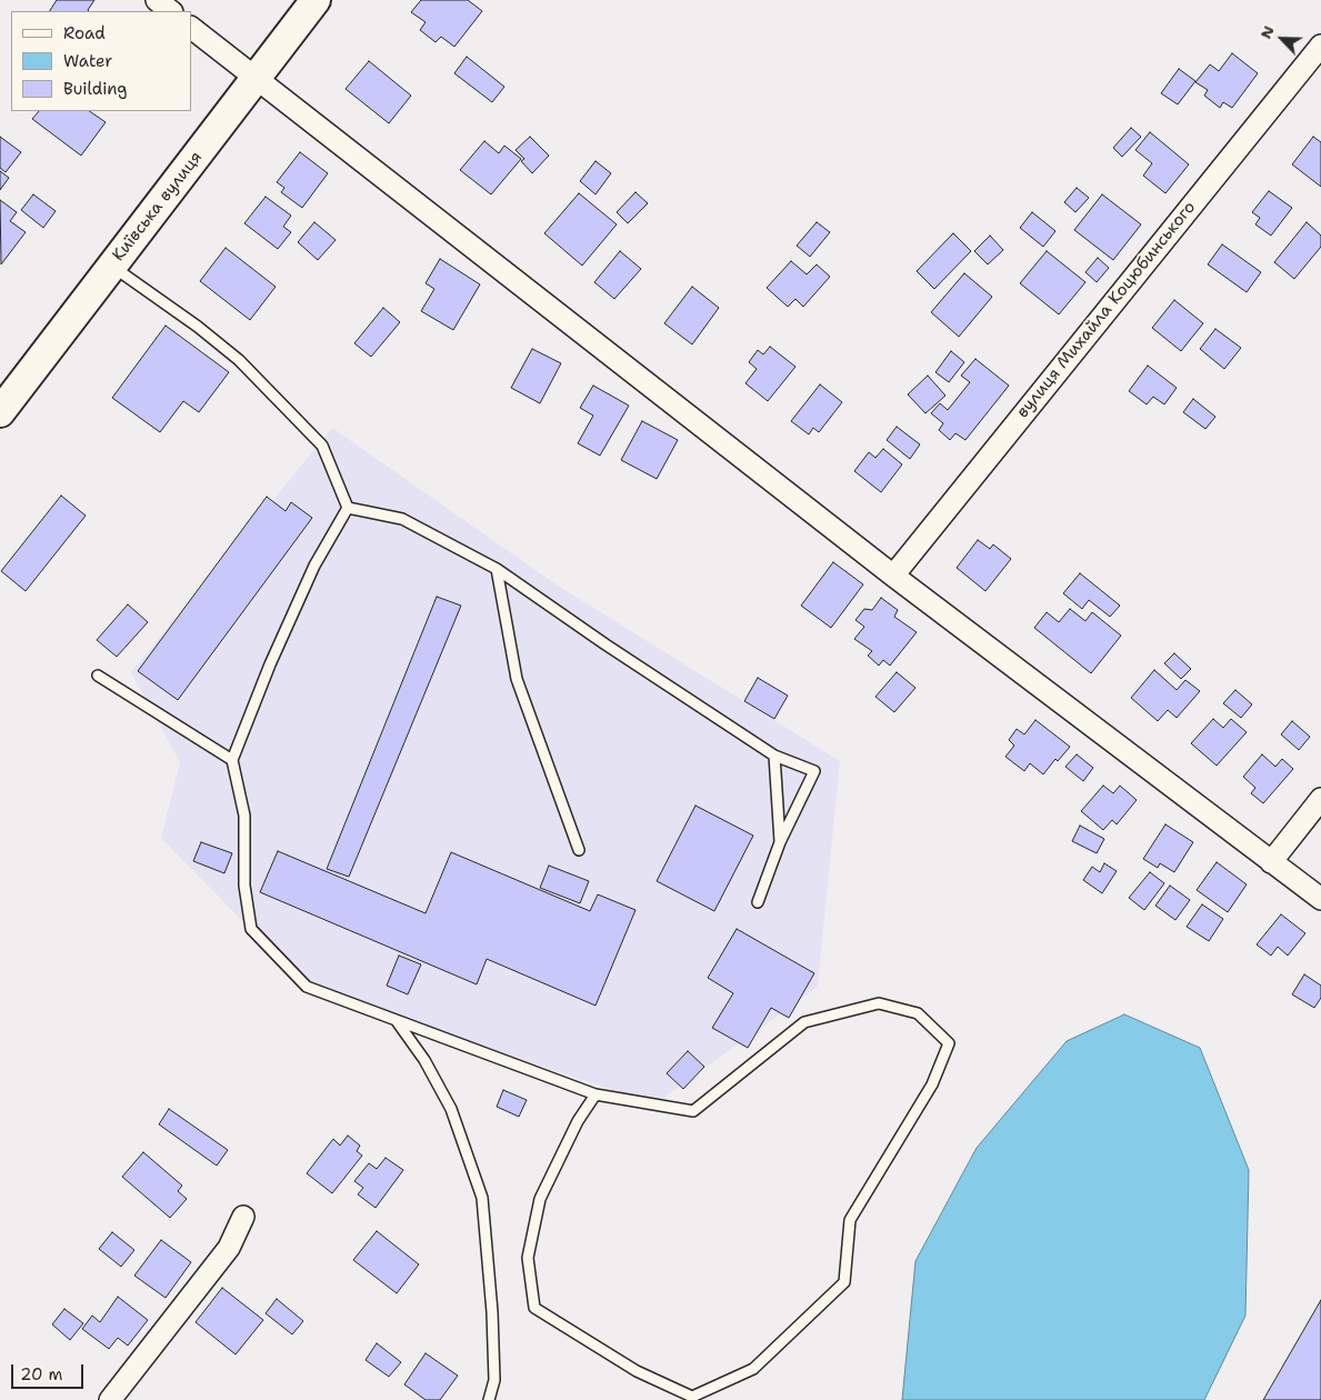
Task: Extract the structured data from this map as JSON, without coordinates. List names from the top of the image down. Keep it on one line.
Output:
{"streets":{"street":["Київська вулиця","вулиця Михайла Коцюбинського"]},"legend":["Road","Water","Building"],"scale_bar":"20 m","north":"top left"}
